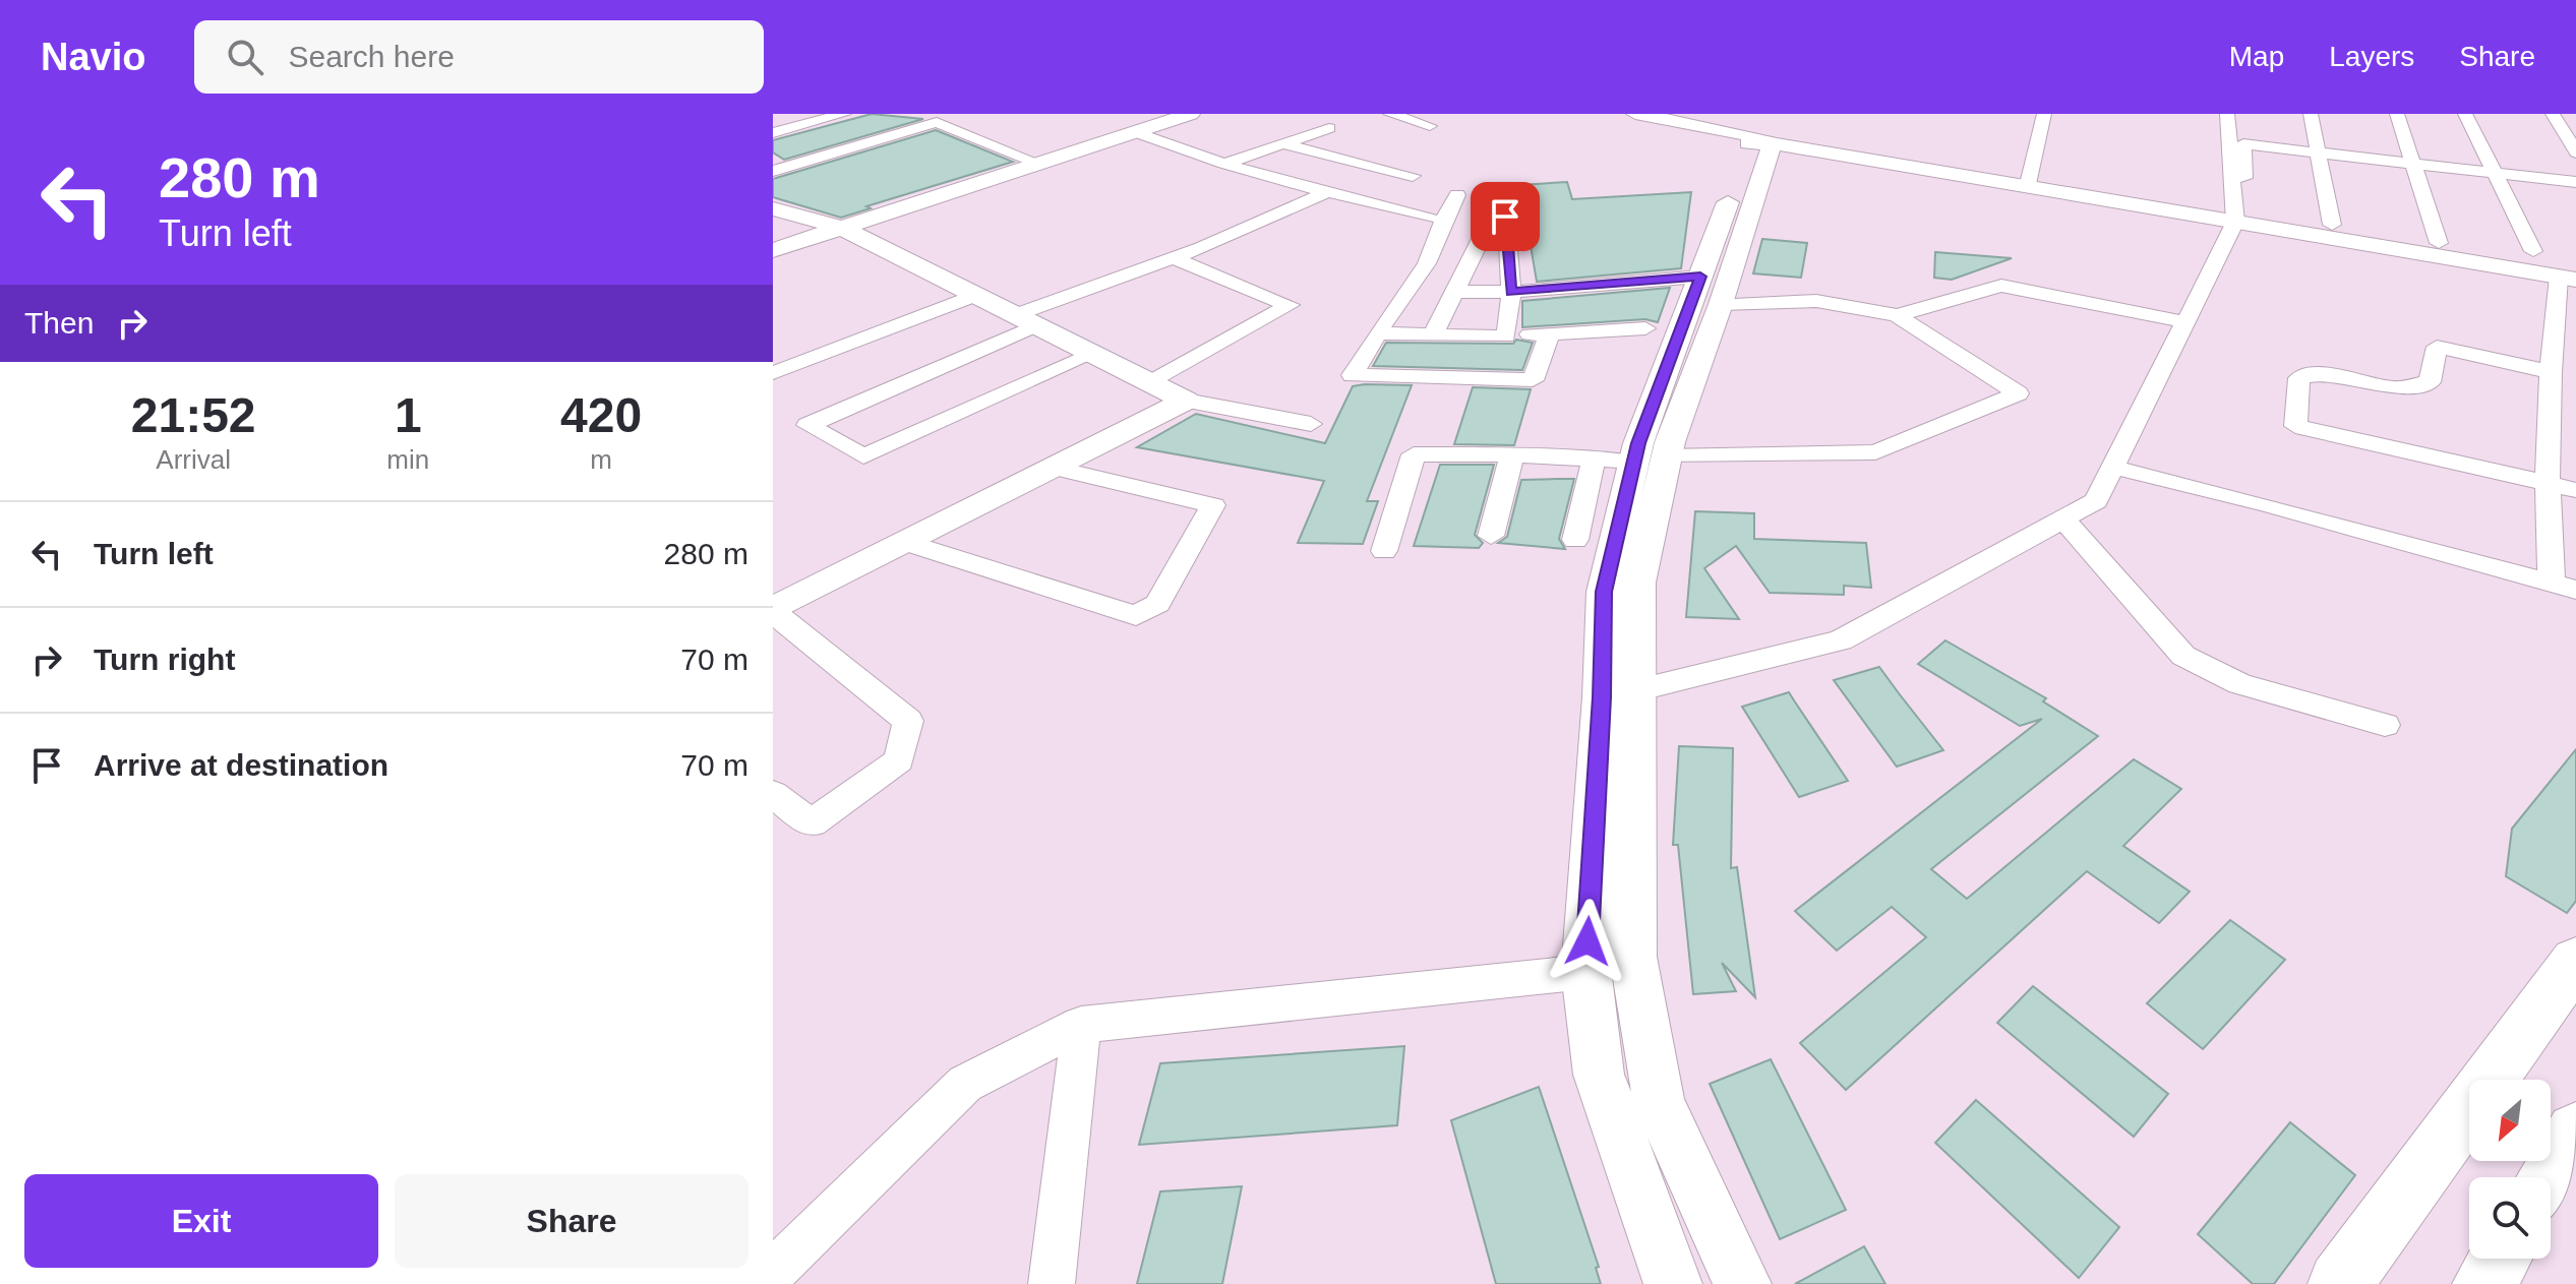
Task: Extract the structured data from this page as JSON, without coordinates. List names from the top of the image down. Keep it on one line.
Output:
{"north":"bottom left","page":{"header":"Navio","search":"Search here","nav":["Map","Layers","Share"],"turn":["280 m","Turn left"],"then":"Then","eta":["21:52","Arrival","1","min","420","m"],"list":[{"name":"Turn left","value":"280 m"},{"name":"Turn right","value":"70 m"},{"name":"Arrive at destination","value":"70 m"}],"buttons":["Exit","Share"]}}
